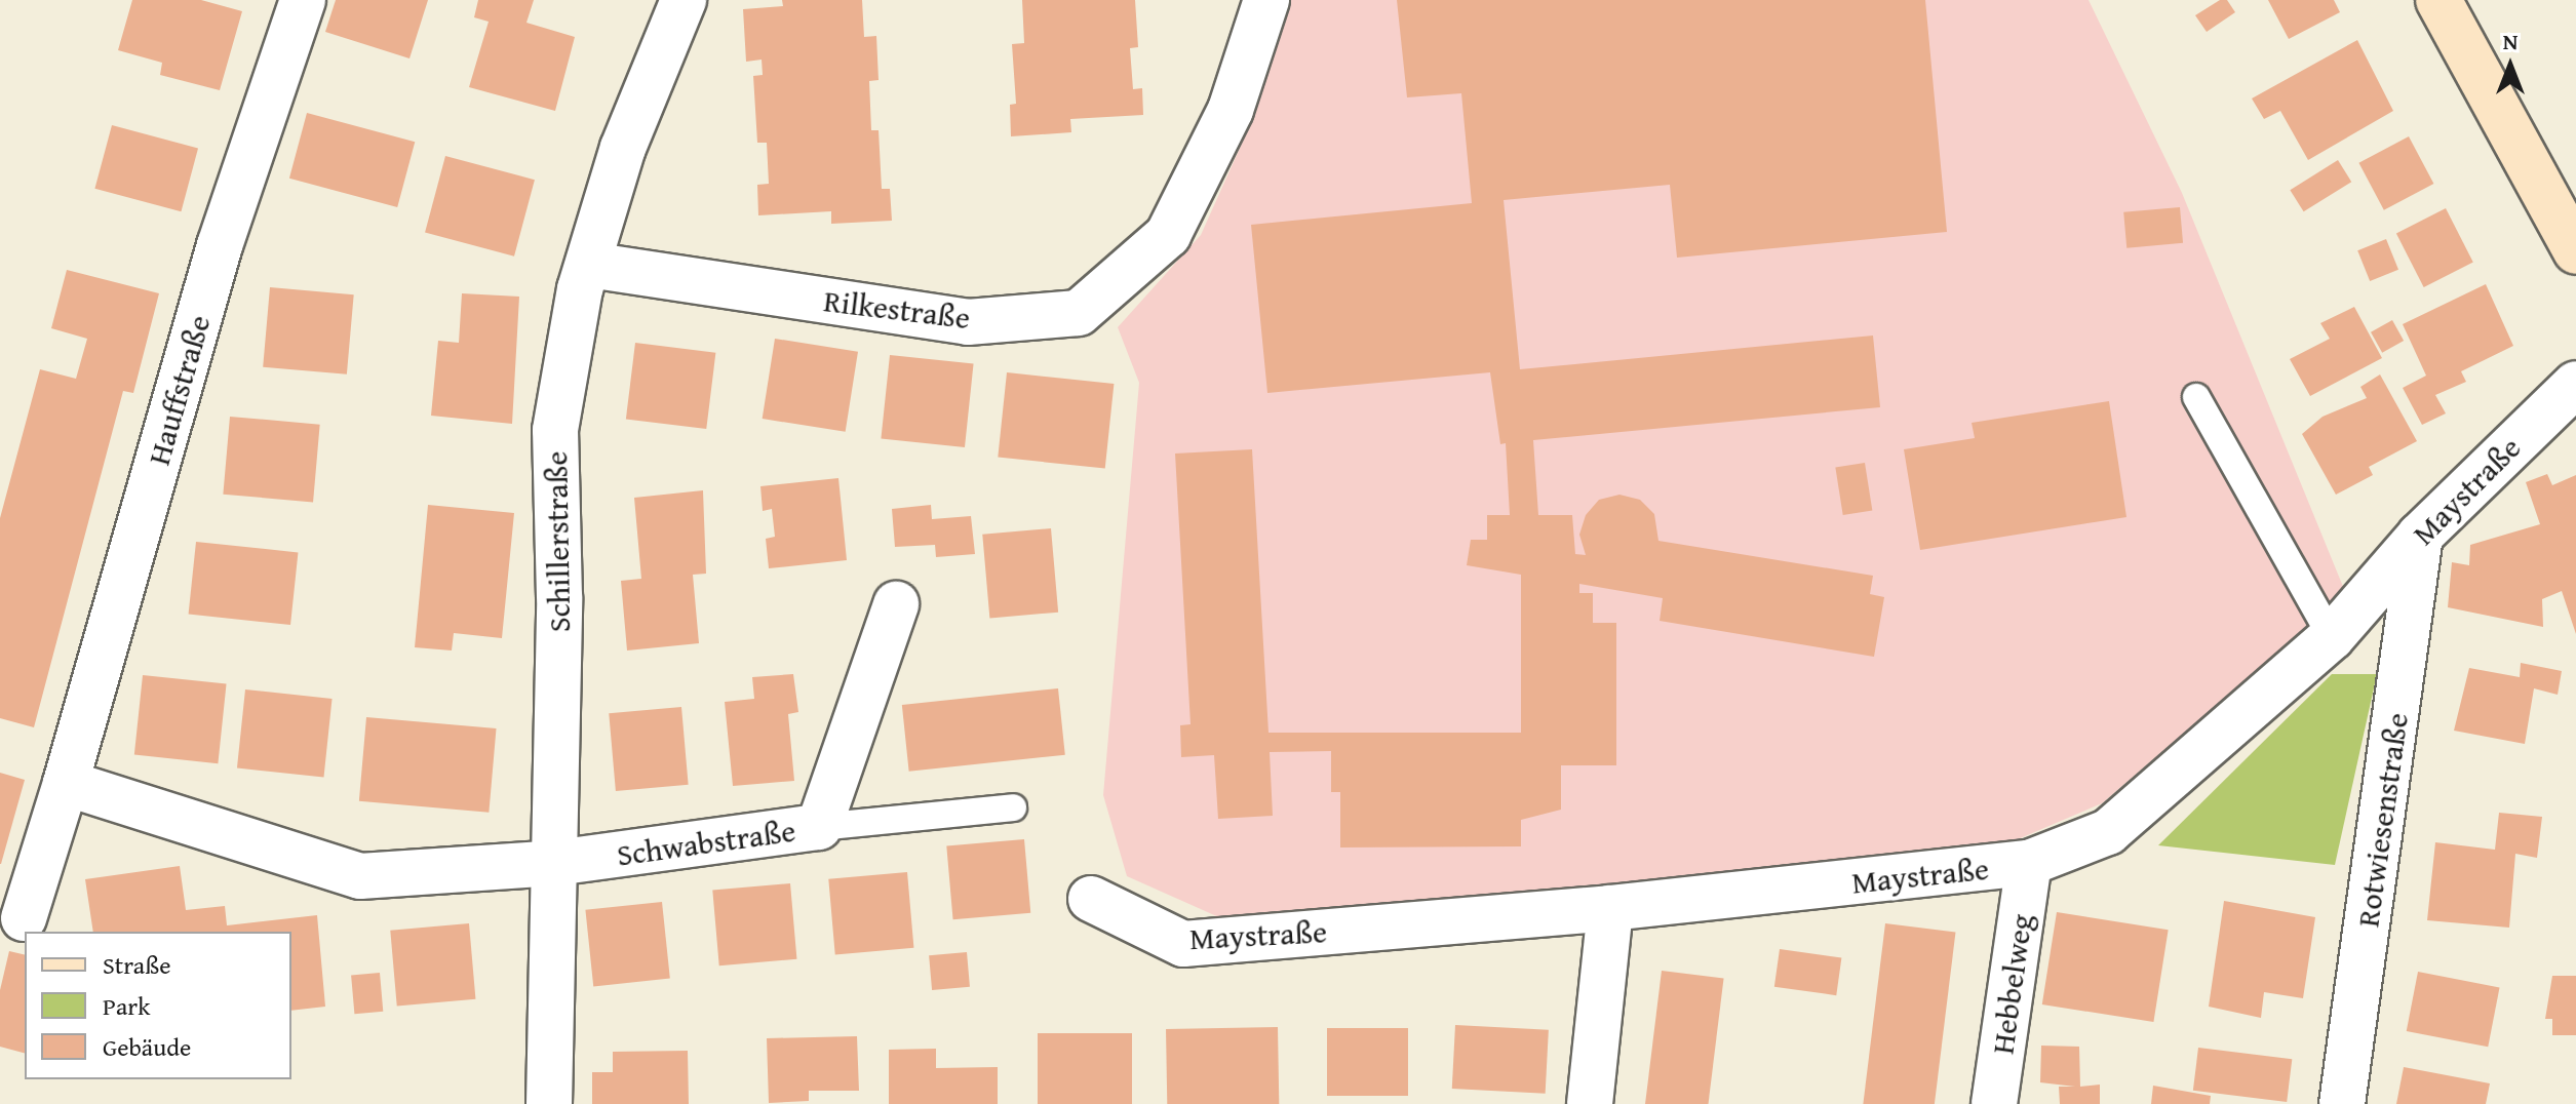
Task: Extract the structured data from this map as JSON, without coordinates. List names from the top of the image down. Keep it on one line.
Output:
{"streets":{"street":["Rilkestraße","Hauffstraße","Maystraße","Schillerstraße","Rotwiesenstraße","Schwabstraße","Hebbelweg"]},"crossings":[["Rilkestraße","Schillerstraße"],["Maystraße","Rotwiesenstraße"],["Maystraße","Hebbelweg"],["Schillerstraße","Schwabstraße"]],"legend":["Straße","Park","Gebäude"],"north":"top"}
